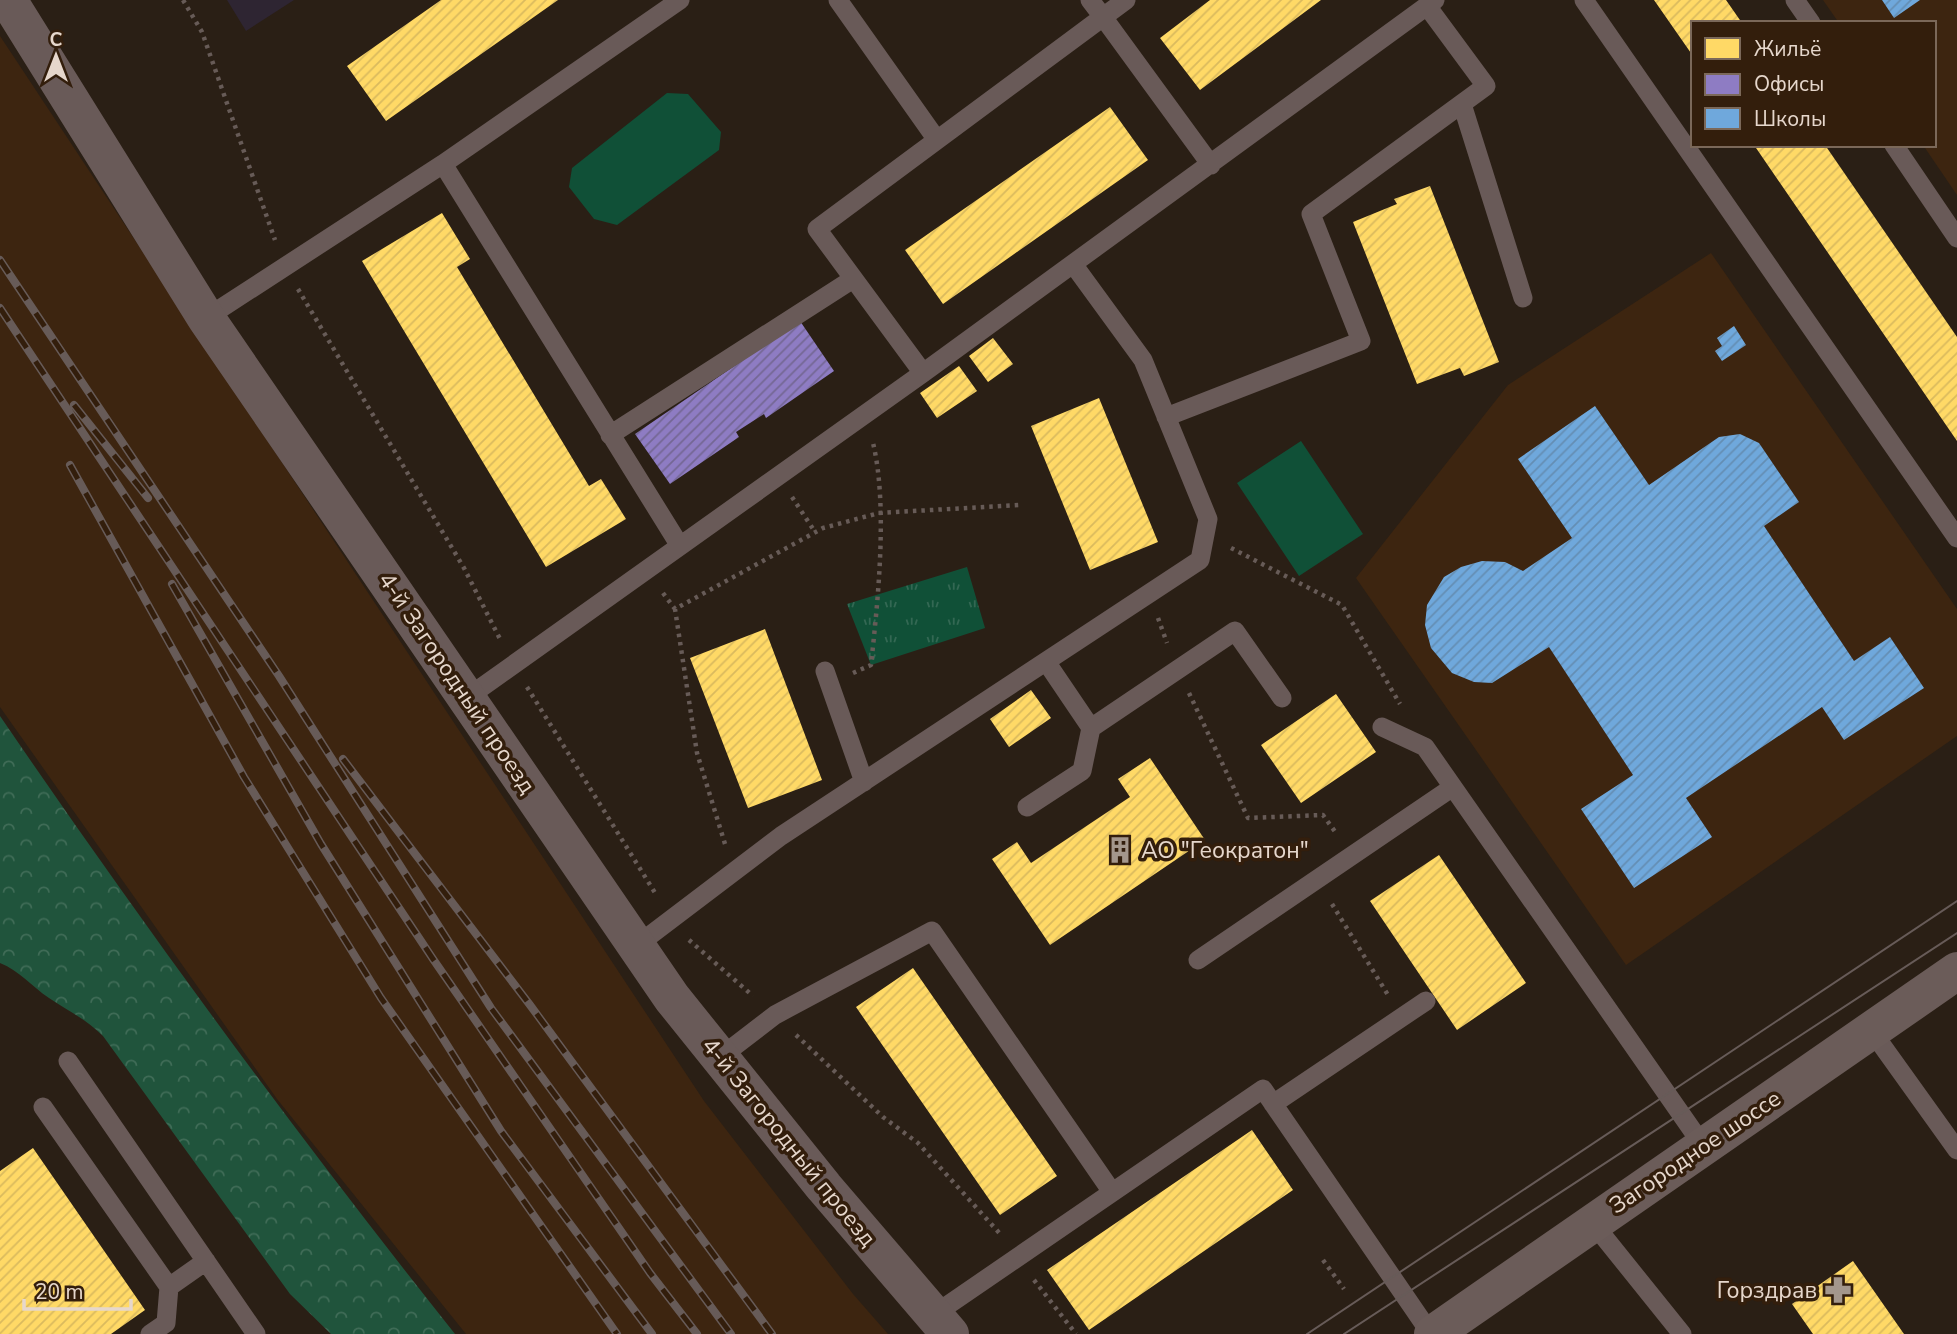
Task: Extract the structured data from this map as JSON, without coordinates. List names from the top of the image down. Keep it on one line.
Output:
{"streets":{"main road":["Загородное шоссе"],"street":["4-й Загородный проезд"]},"places":{"building":["АО \"Геократон\""],"pharmacy":["Горздрав"]},"legend":["Жильё","Офисы","Школы"],"scale_bar":"20 m","north":"top"}
